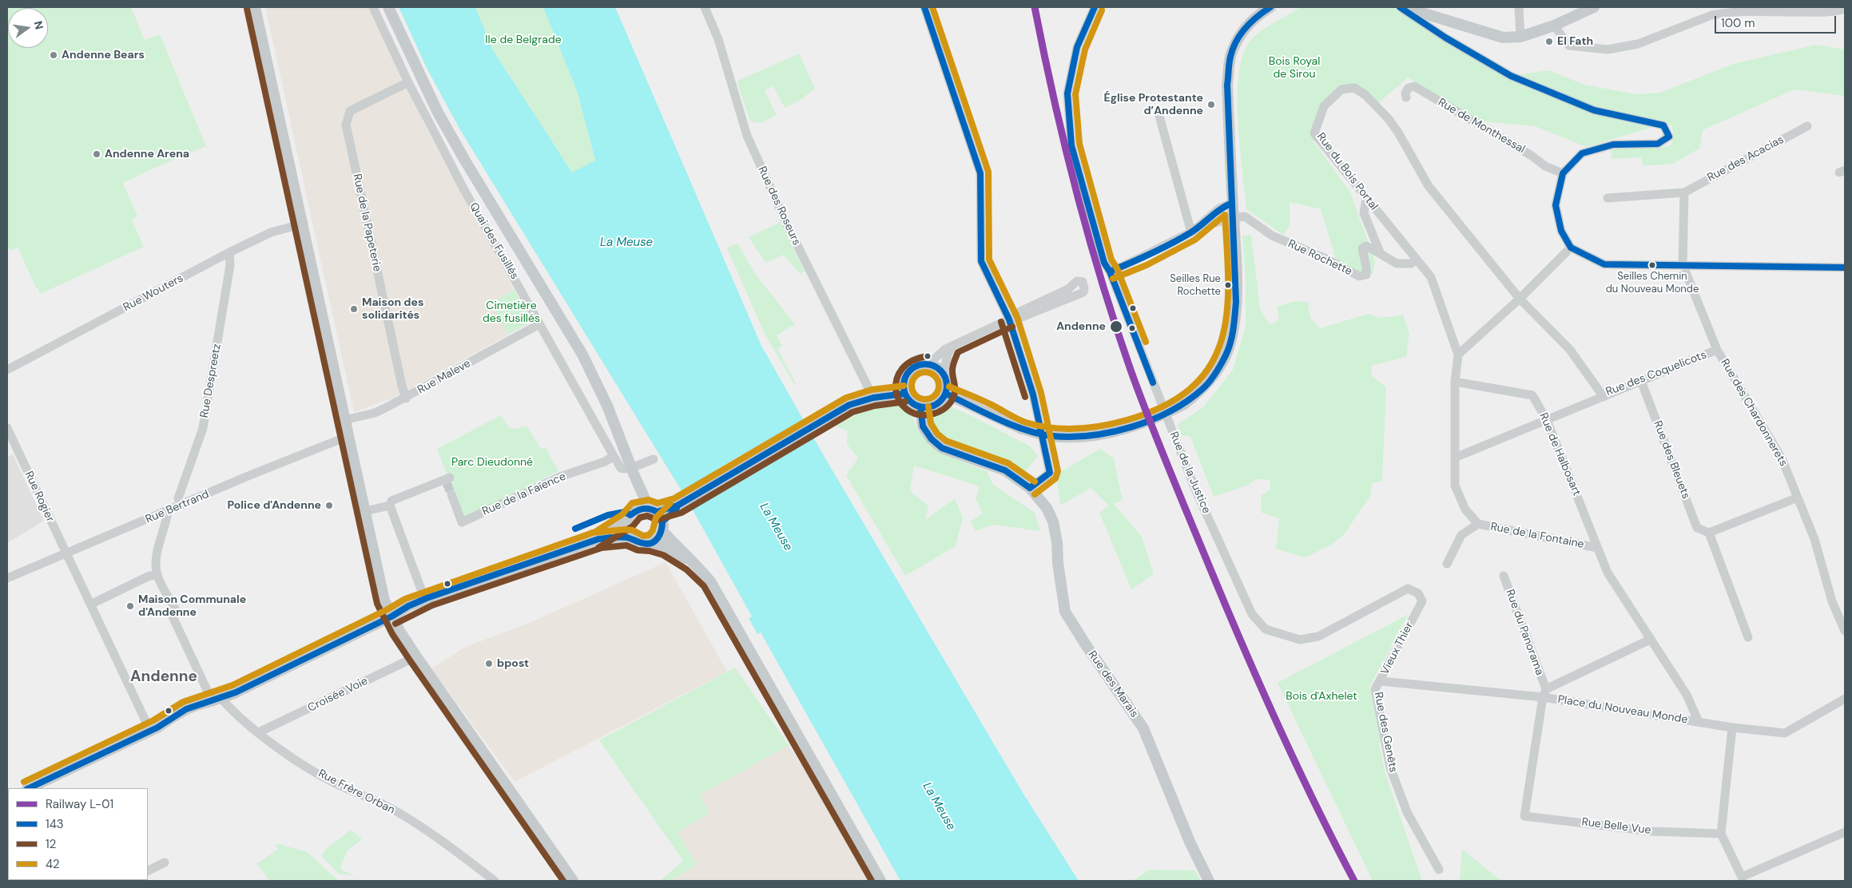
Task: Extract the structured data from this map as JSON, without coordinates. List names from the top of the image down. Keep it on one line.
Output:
{"streets":{"main road":["Rue des Marais"],"street":["Rue de Monthessal","Rue des Acacias","Rue du Bois Portal","Rue des Roseurs","Rue de la Papeterie","Quai des Fusillés","Rue Rochette","Rue Wouters","Rue des Coquelicots","Rue Maleve","Rue Despreetz","Rue des Chardonnerets","Rue de Halbosart","Rue des Bleuets","Rue de la Justice","Rue de la Faïence","Rue Rogier","Rue Bertrand","Rue de la Fontaine","Rue du Panorama","Vieux Thier","Croisée Voie","Place du Nouveau Monde","Rue des Genêts","Rue Frère Orban","Rue Belle Vue"]},"crossings":[["Rue du Bois Portal","Rue Rochette"],["Rue du Bois Portal","Rue des Coquelicots"],["Rue de la Papeterie","Quai des Fusillés"],["Rue de la Papeterie","Rue Maleve"],["Quai des Fusillés","Rue Maleve"],["Quai des Fusillés","Rue de la Faïence"],["Rue Wouters","Rue Despreetz"],["Rue des Coquelicots","Rue des Chardonnerets"],["Rue des Coquelicots","Rue des Bleuets"],["Rue Despreetz","Rue Bertrand"],["Rue de Halbosart","Rue de la Fontaine"],["Rue de Halbosart","Place du Nouveau Monde"],["Rue de la Justice","Vieux Thier"],["Rue Rogier","Rue Bertrand"],["Rue du Panorama","Vieux Thier"],["Rue du Panorama","Place du Nouveau Monde"],["Rue du Panorama","Rue Belle Vue"],["Vieux Thier","Place du Nouveau Monde"],["Vieux Thier","Rue des Genêts"],["Vieux Thier","Rue Belle Vue"],["Croisée Voie","Rue Frère Orban"],["Place du Nouveau Monde","Rue Belle Vue"]],"districts":["Andenne"],"water":["La Meuse"],"parks":["Ile de Belgrade","Bois Royal de Sirou","Cimetière des fusillés","Parc Dieudonné","Bois d'Axhelet"],"places":["El Fath","Andenne Bears","Église Protestante d’Andenne","Andenne Arena","Seilles Chemin du Nouveau Monde","Seilles Rue Rochette","Maison des solidarités","Andenne","Police d'Andenne","Maison Communale d'Andenne","bpost"],"lines":["rail line L-01","transit line 143","transit line 42","transit line 12"],"legend":["Railway L-01","143","12","42"],"scale_bar":"100 m","north":"right"}
